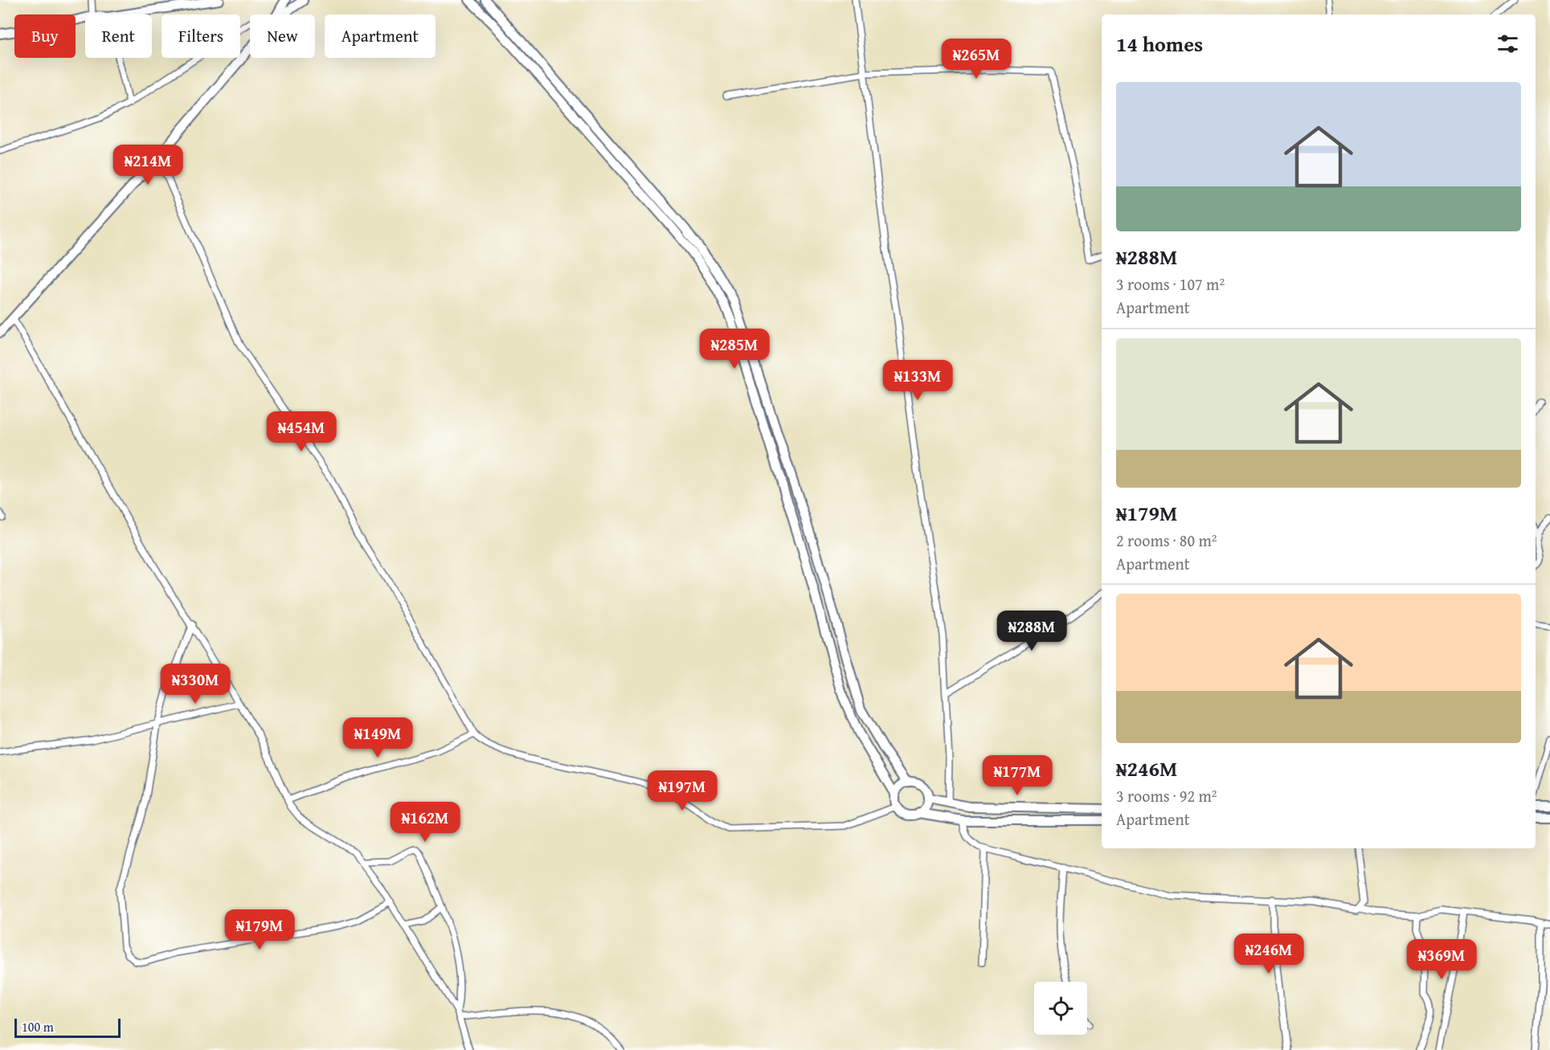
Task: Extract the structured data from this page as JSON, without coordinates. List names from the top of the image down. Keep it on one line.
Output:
{"scale_bar":"100 m","page":{"chip":["Buy","Rent","Filters","New","Apartment"],"heading":"14 homes","price":["₦265M","₦214M","₦285M","₦133M","₦454M","₦288M","₦330M","₦149M","₦177M","₦197M","₦162M","₦179M","₦246M","₦369M"],"list":[{"name":"₦288M","note":"3 rooms · 107 m² · Apartment"},{"name":"₦179M","note":"2 rooms · 80 m² · Apartment"},{"name":"₦246M","note":"3 rooms · 92 m² · Apartment"}],"scale":"100 m"}}
